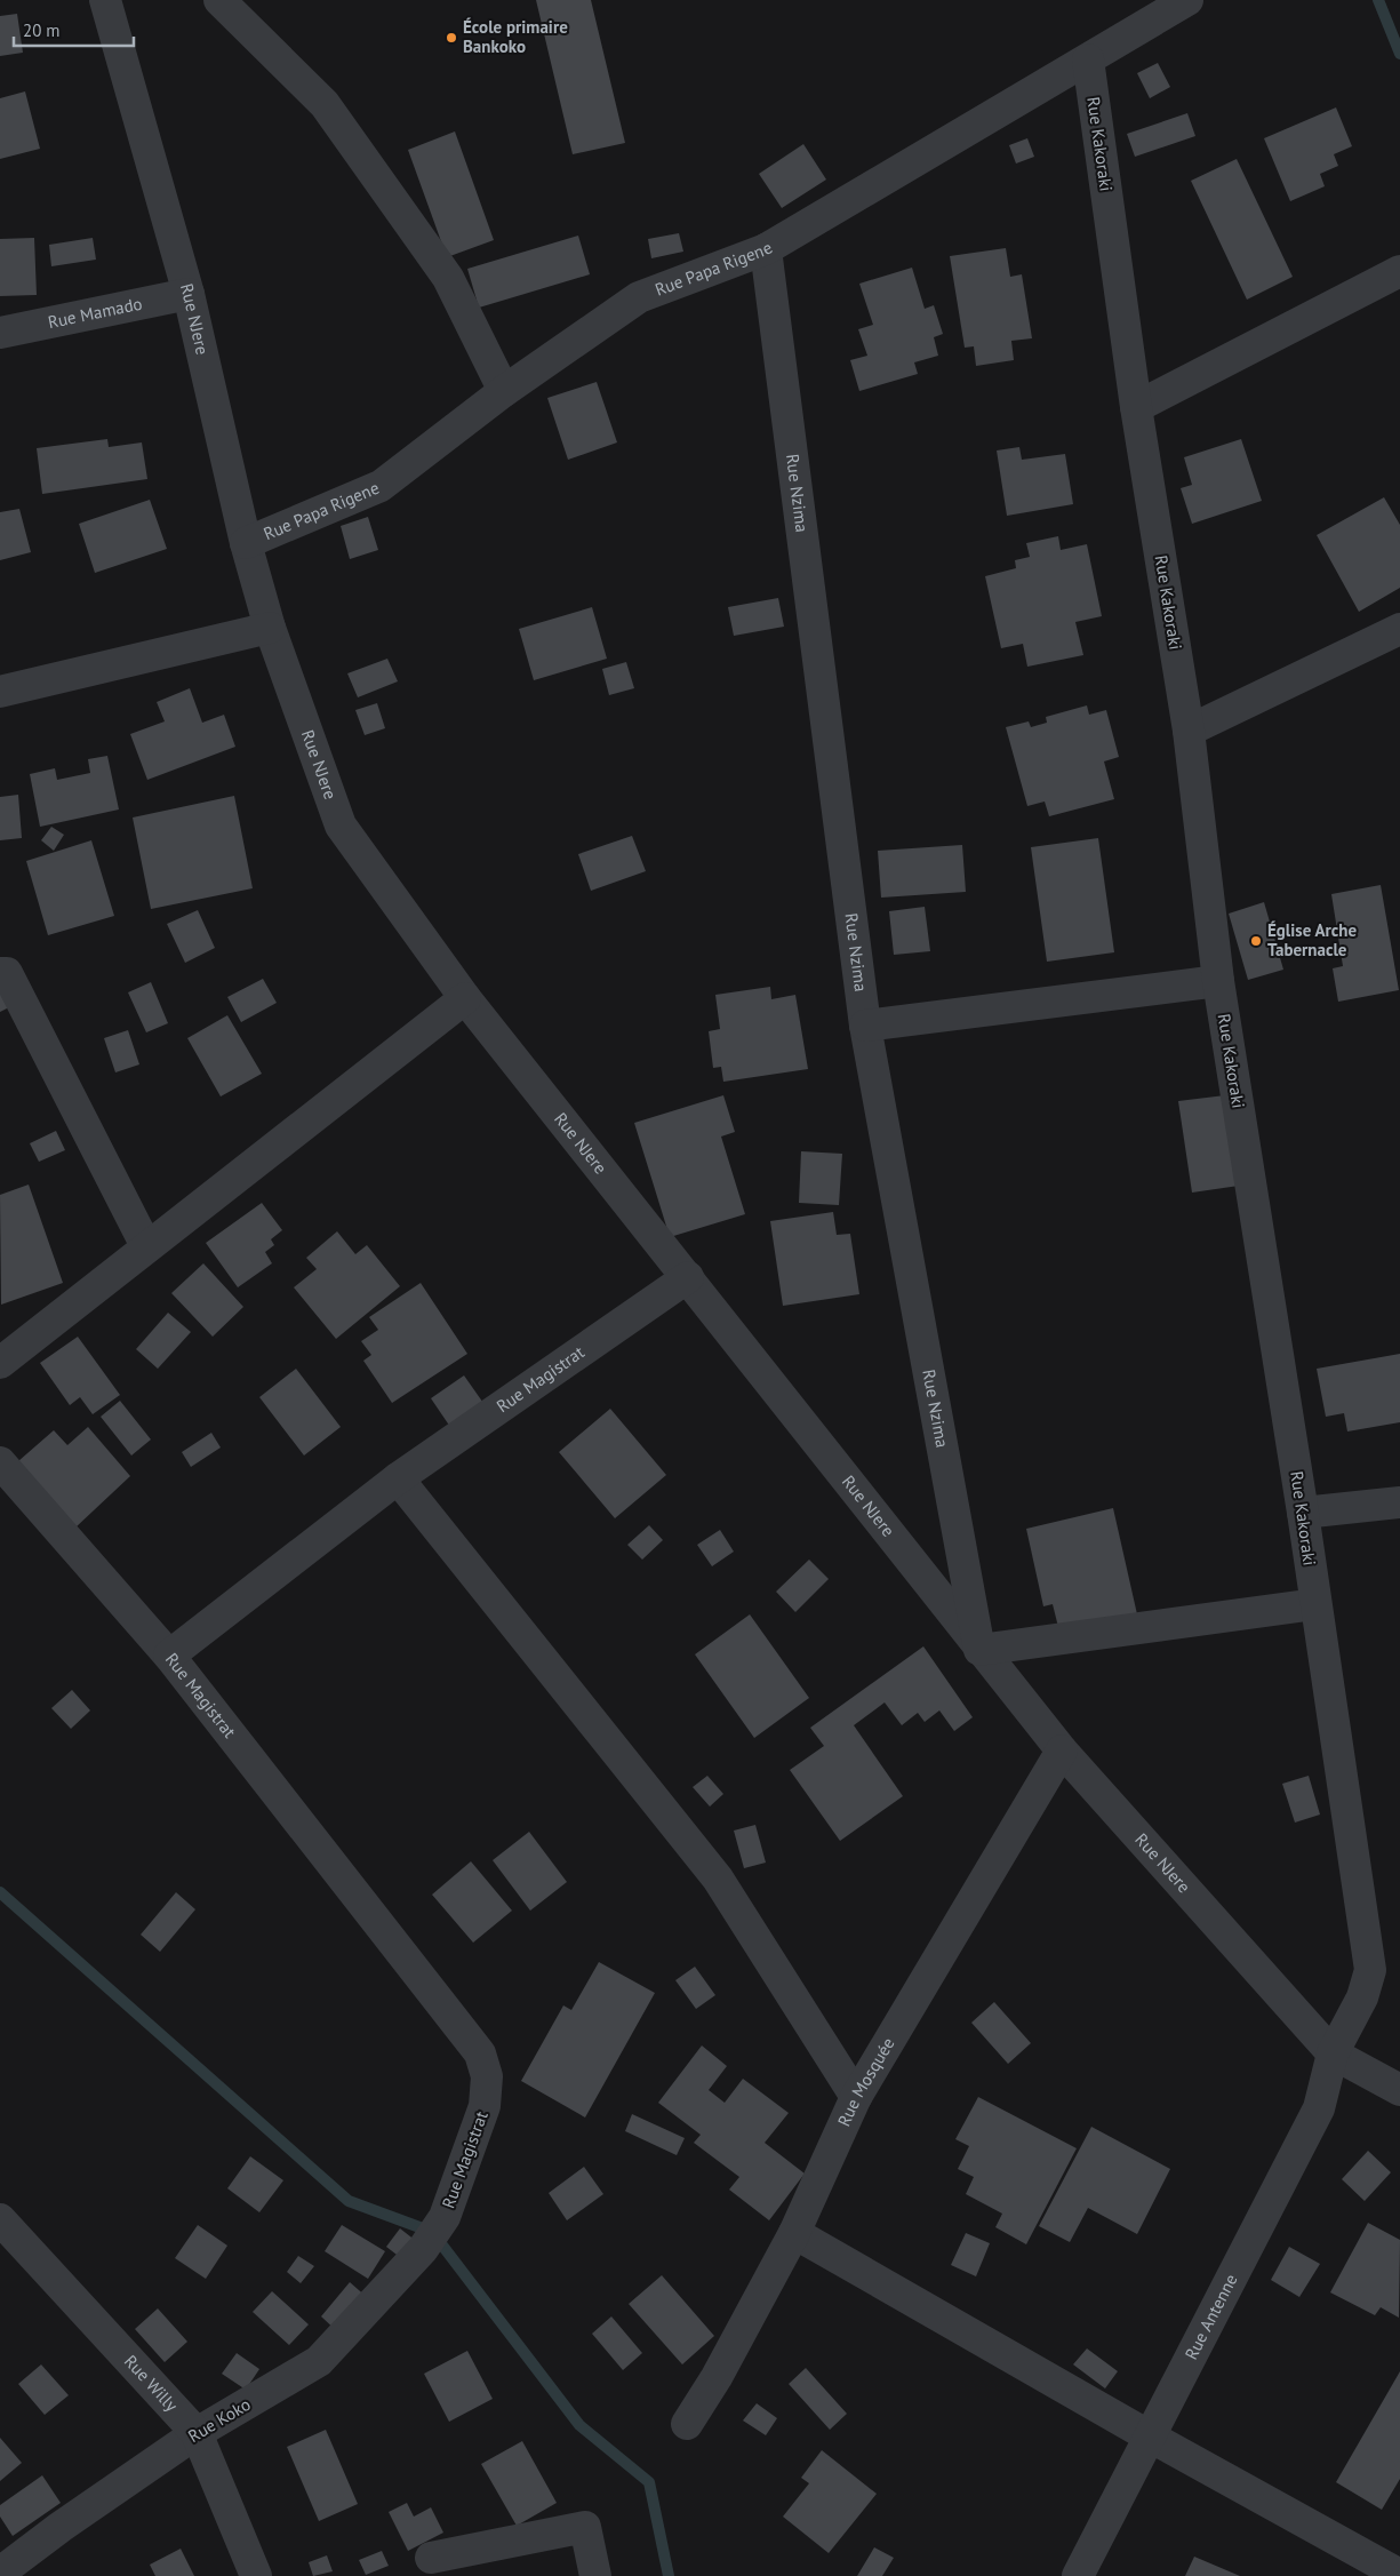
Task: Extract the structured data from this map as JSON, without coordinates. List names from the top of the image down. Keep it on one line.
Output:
{"streets":{"street":["Rue Kakoraki","Rue Papa Rigene","Rue Mamado","Rue NJere","Rue Nzima","Rue Magistrat","Rue Mosquée","Rue Antenne","Rue Willy","Rue Koko"]},"crossings":[["Rue Kakoraki","Rue Papa Rigene"],["Rue Kakoraki","Rue NJere"],["Rue Kakoraki","Rue Antenne"],["Rue Papa Rigene","Rue NJere"],["Rue Papa Rigene","Rue Nzima"],["Rue Mamado","Rue NJere"],["Rue NJere","Rue Nzima"],["Rue NJere","Rue Magistrat"],["Rue NJere","Rue Mosquée"],["Rue NJere","Rue Antenne"],["Rue Magistrat","Rue Koko"],["Rue Willy","Rue Koko"]],"places":["École primaire Bankoko","Église Arche Tabernacle"],"scale_bar":"20 m"}
